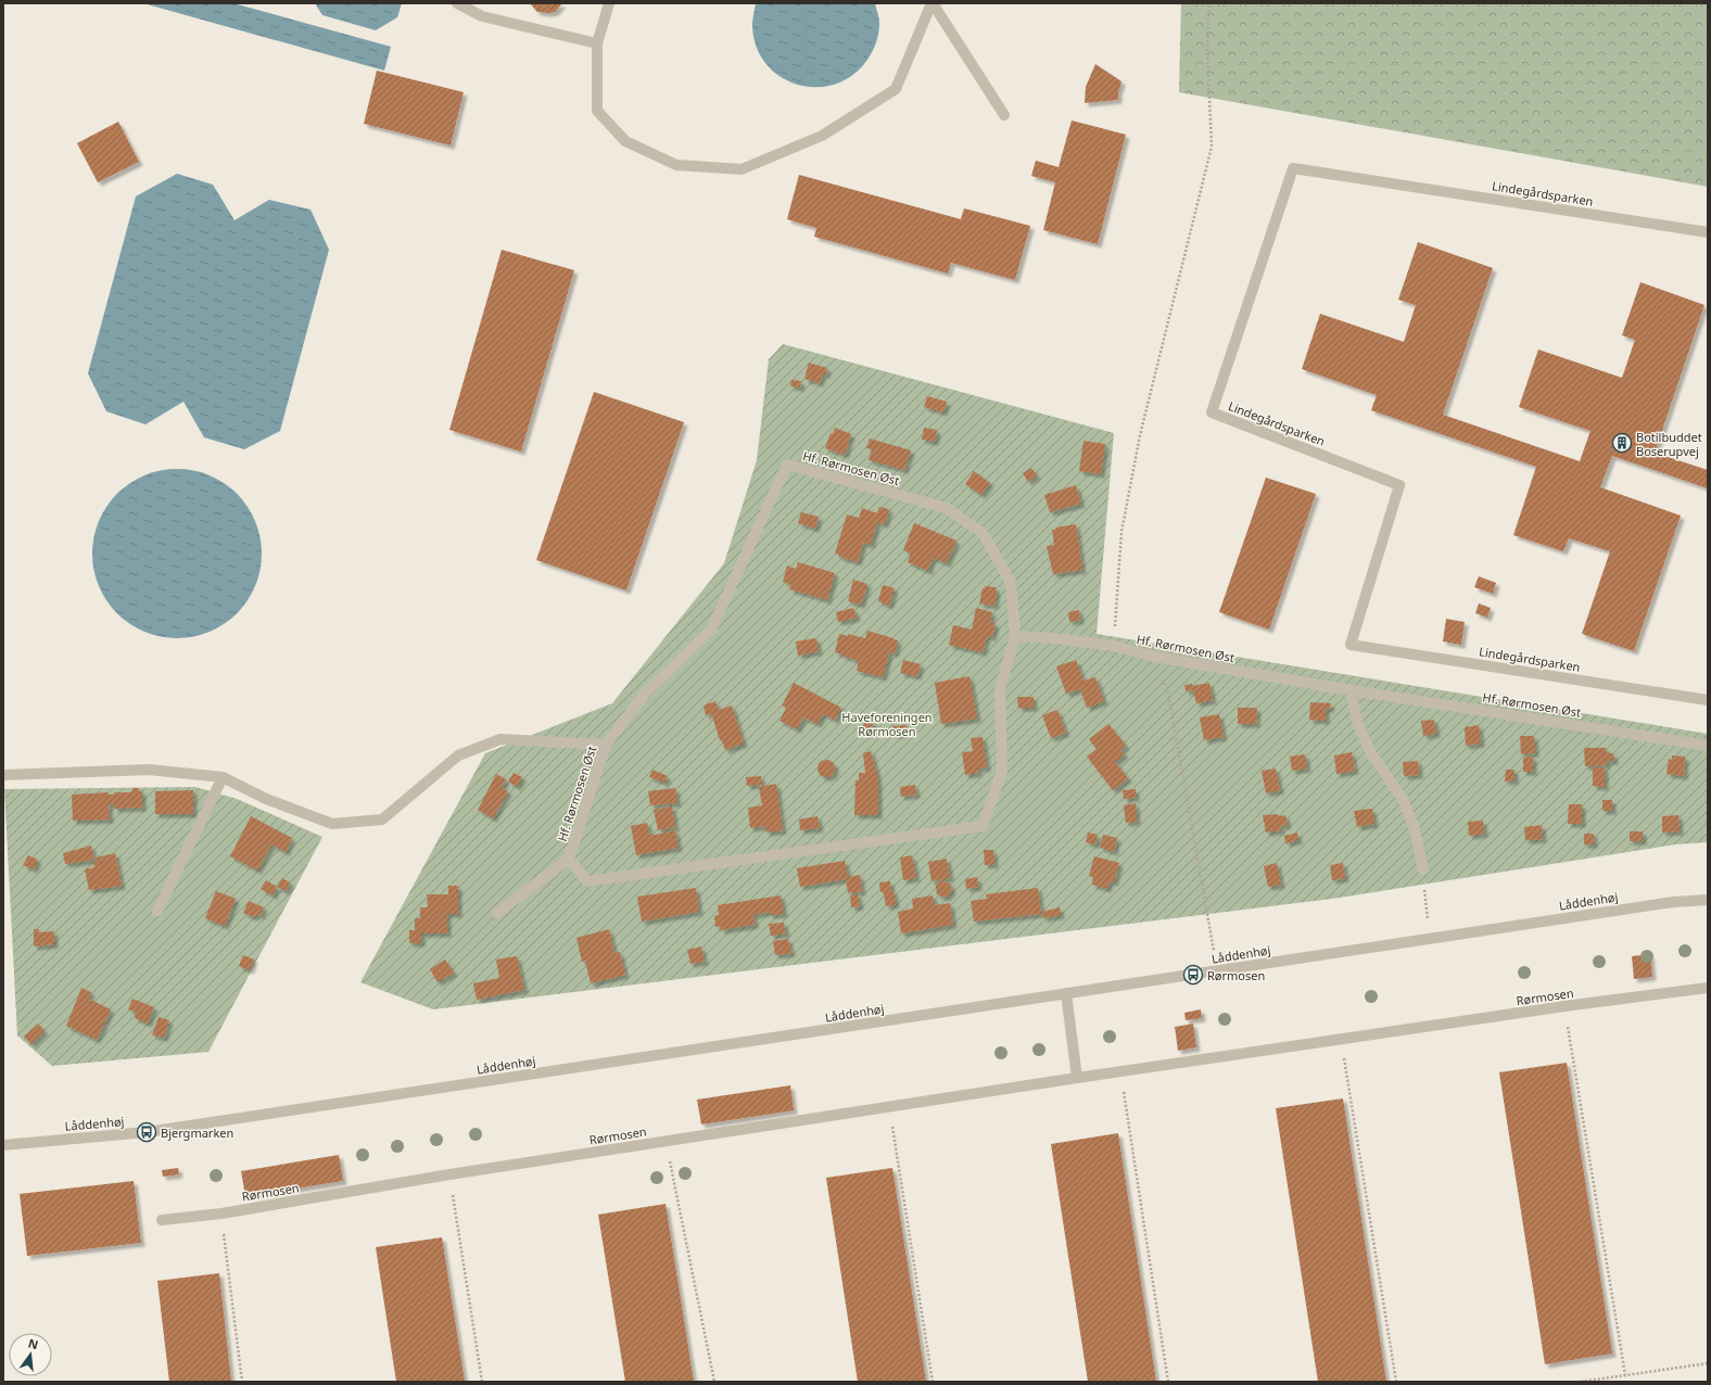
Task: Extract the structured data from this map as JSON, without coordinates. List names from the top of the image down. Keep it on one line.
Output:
{"streets":{"street":["Lindegårdsparken","Hf. Rørmosen Øst","Låddenhøj","Rørmosen"]},"parks":["Haveforeningen Rørmosen"],"places":{"building":["Botilbuddet Boserupvej"],"bus stop":["Rørmosen","Bjergmarken"]},"north":"top"}
